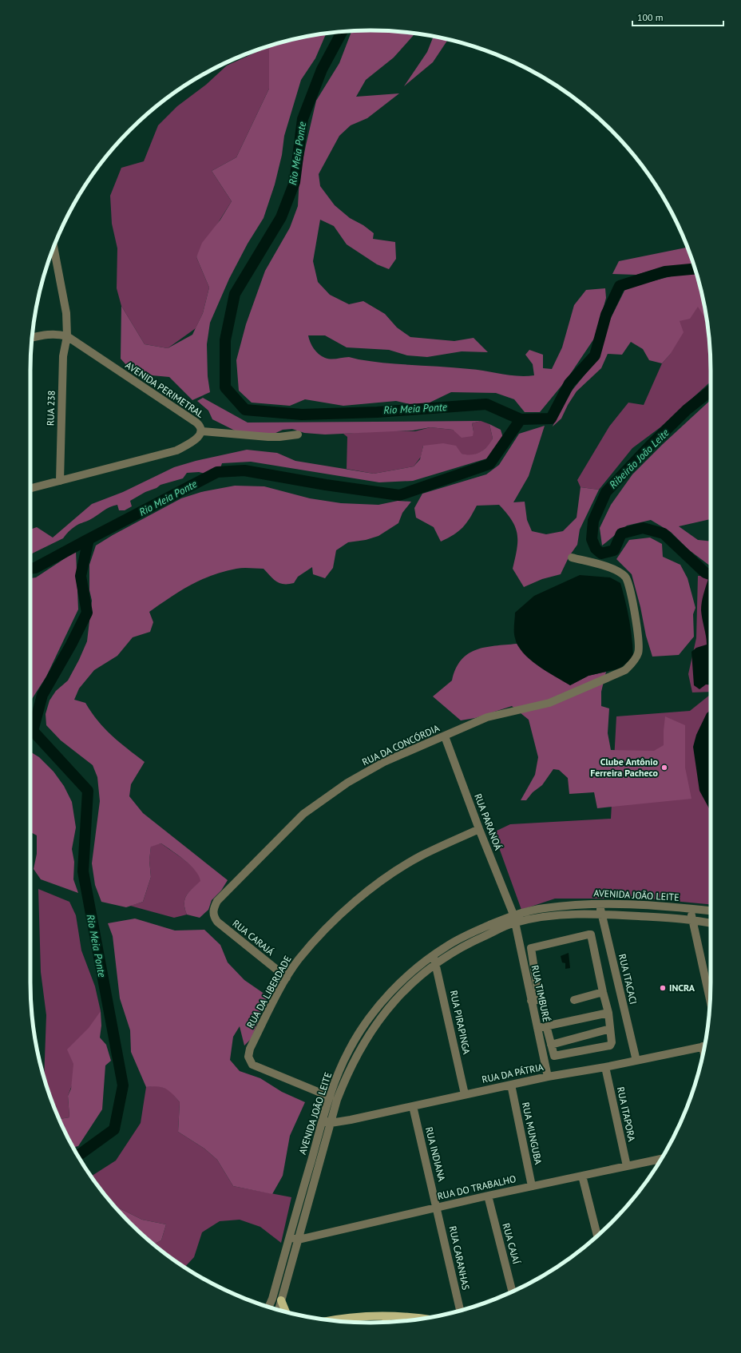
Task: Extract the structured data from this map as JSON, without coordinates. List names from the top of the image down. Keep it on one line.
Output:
{"streets":{"street":["AVENIDA PERIMETRAL","RUA 238","RUA DA CONCÓRDIA","RUA PARANOÁ","AVENIDA JOÃO LEITE","RUA CARAJÁ","RUA ITACACI","RUA DA LIBERDADE","RUA TIMBURÉ","RUA PIRAPINGA","RUA DA PÁTRIA","RUA ITAPORA","RUA MUNGUBA","RUA INDIANA","RUA DO TRABALHO","RUA CAJAÍ","RUA CARANHAS"]},"crossings":[["AVENIDA PERIMETRAL","RUA 238"],["RUA DA CONCÓRDIA","RUA PARANOÁ"],["RUA DA CONCÓRDIA","RUA CARAJÁ"],["RUA PARANOÁ","AVENIDA JOÃO LEITE"],["RUA PARANOÁ","RUA DA LIBERDADE"],["RUA PARANOÁ","RUA TIMBURÉ"],["AVENIDA JOÃO LEITE","RUA ITACACI"],["AVENIDA JOÃO LEITE","RUA DA LIBERDADE"],["AVENIDA JOÃO LEITE","RUA TIMBURÉ"],["AVENIDA JOÃO LEITE","RUA PIRAPINGA"],["AVENIDA JOÃO LEITE","RUA DA PÁTRIA"],["AVENIDA JOÃO LEITE","RUA DO TRABALHO"],["RUA CARAJÁ","RUA DA LIBERDADE"],["RUA ITACACI","RUA DA PÁTRIA"],["RUA TIMBURÉ","RUA DA PÁTRIA"],["RUA PIRAPINGA","RUA DA PÁTRIA"],["RUA DA PÁTRIA","RUA ITAPORA"],["RUA DA PÁTRIA","RUA MUNGUBA"],["RUA DA PÁTRIA","RUA INDIANA"],["RUA ITAPORA","RUA DO TRABALHO"],["RUA MUNGUBA","RUA DO TRABALHO"],["RUA INDIANA","RUA DO TRABALHO"],["RUA INDIANA","RUA CARANHAS"],["RUA DO TRABALHO","RUA CAJAÍ"],["RUA DO TRABALHO","RUA CARANHAS"]],"water":["Rio Meia Ponte","Ribeirão João Leite"],"places":["Clube Antônio Ferreira Pacheco","INCRA"],"scale_bar":"100 m"}
